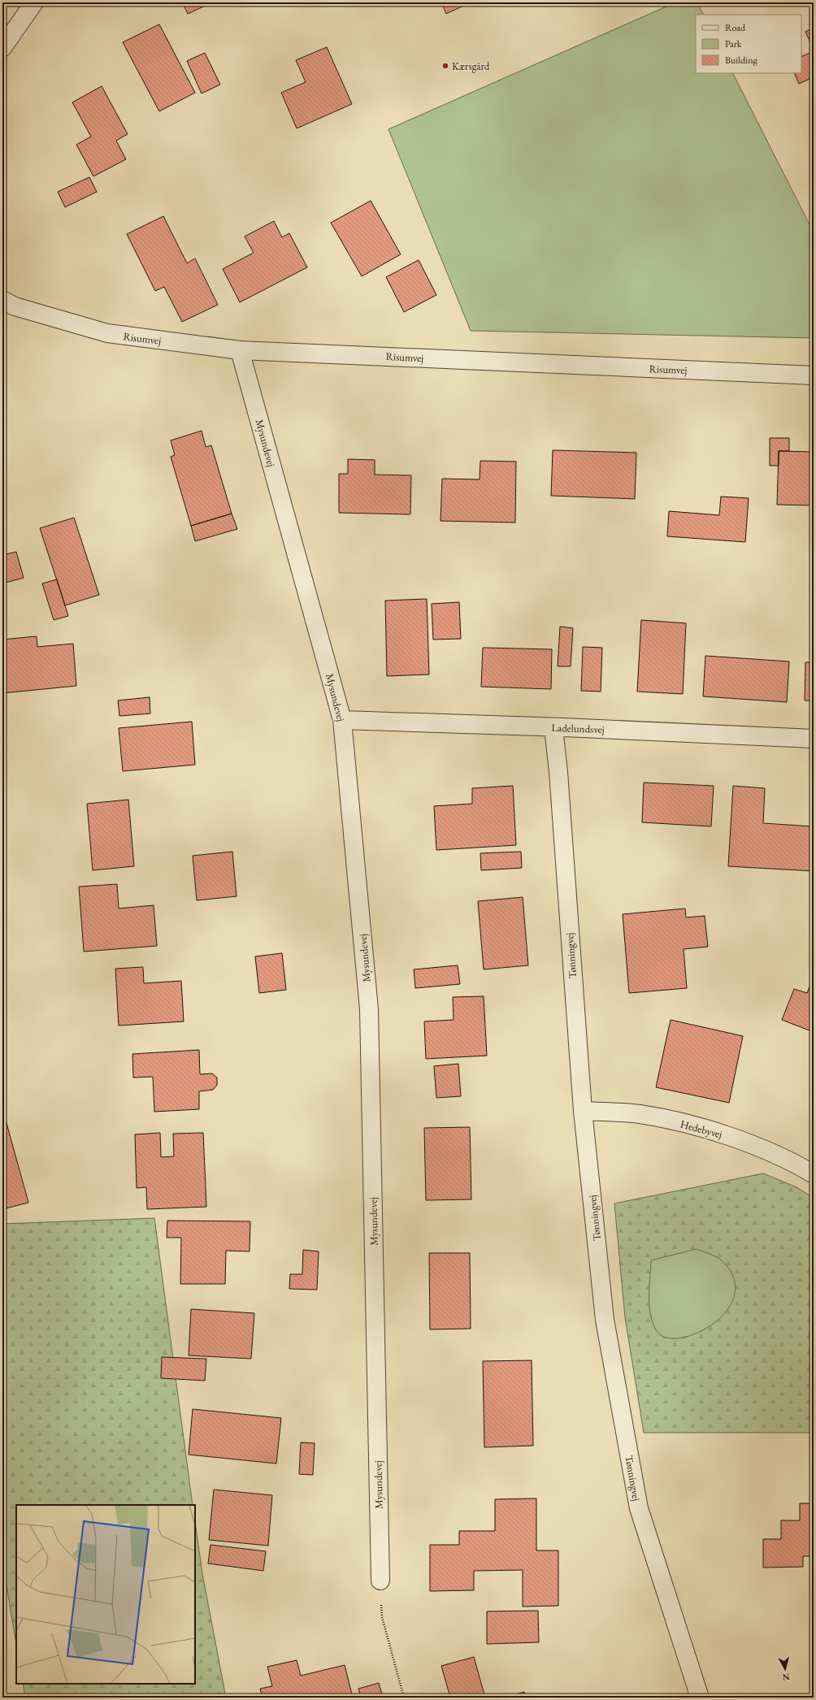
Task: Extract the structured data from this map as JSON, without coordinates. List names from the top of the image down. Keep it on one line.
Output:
{"streets":{"street":["Risumvej","Mysundevej","Ladelundsvej","Tønningvej","Hedebyvej"]},"crossings":[["Risumvej","Mysundevej"],["Mysundevej","Ladelundsvej"],["Ladelundsvej","Tønningvej"],["Tønningvej","Hedebyvej"]],"places":["Kærsgård"],"legend":["Road","Park","Building"],"north":"bottom"}
